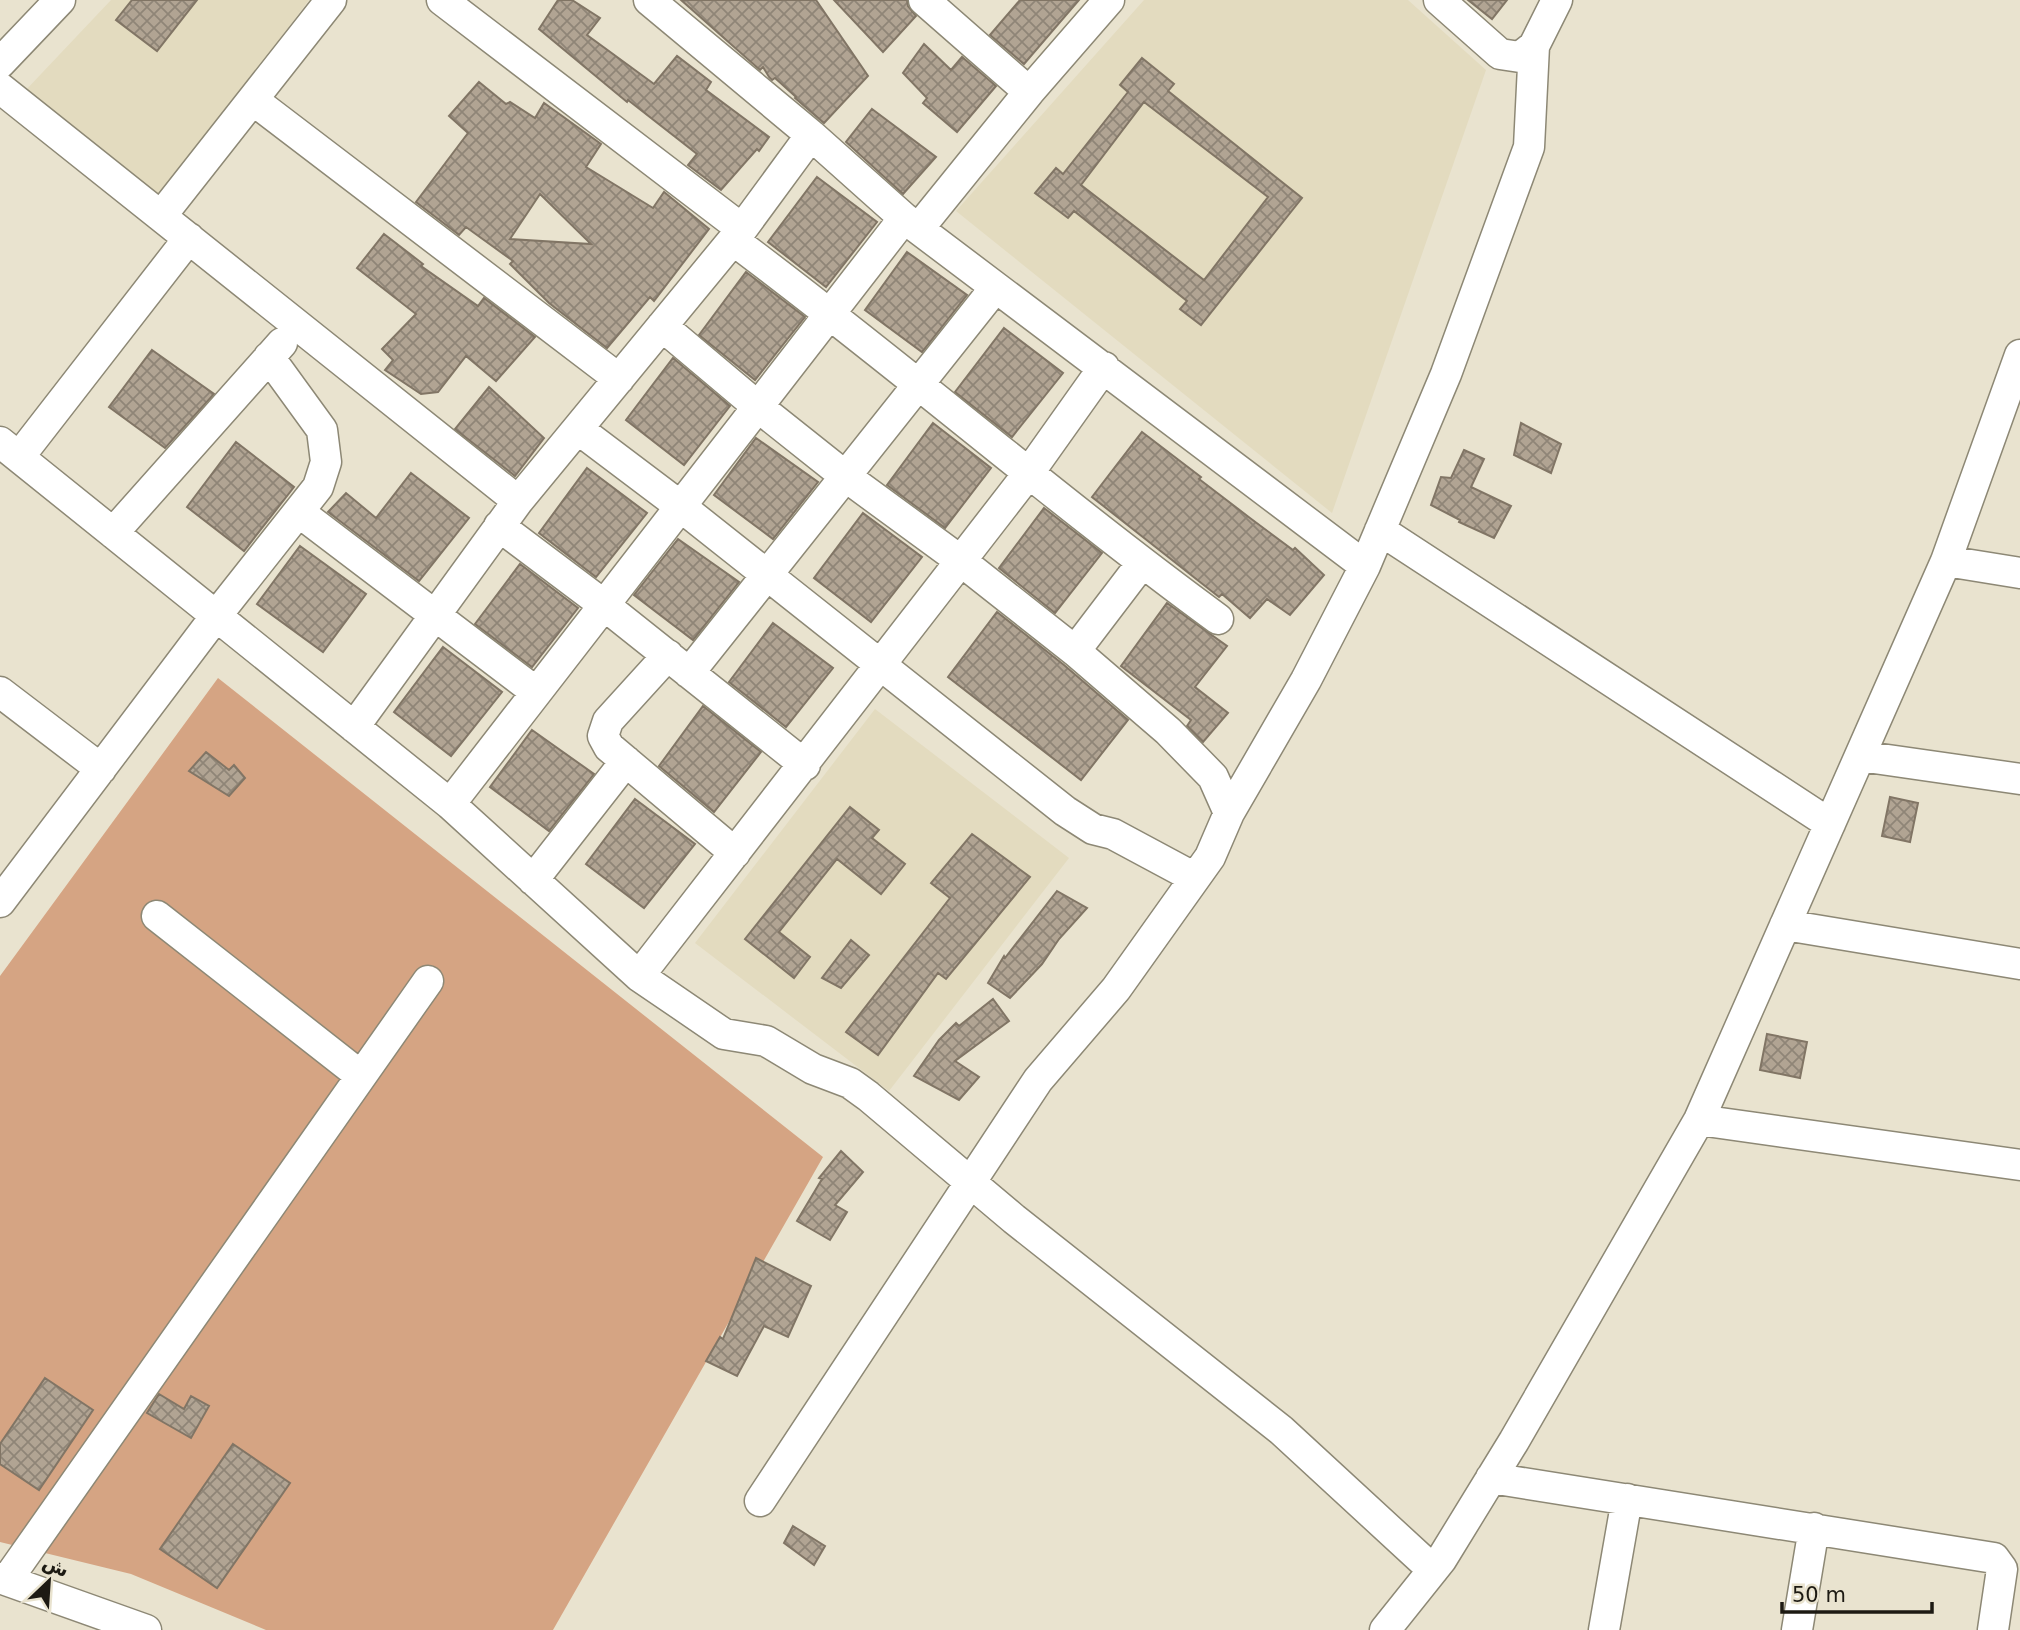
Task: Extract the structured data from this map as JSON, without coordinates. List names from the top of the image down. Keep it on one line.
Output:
{"scale_bar":"50 m","north":"top right"}
